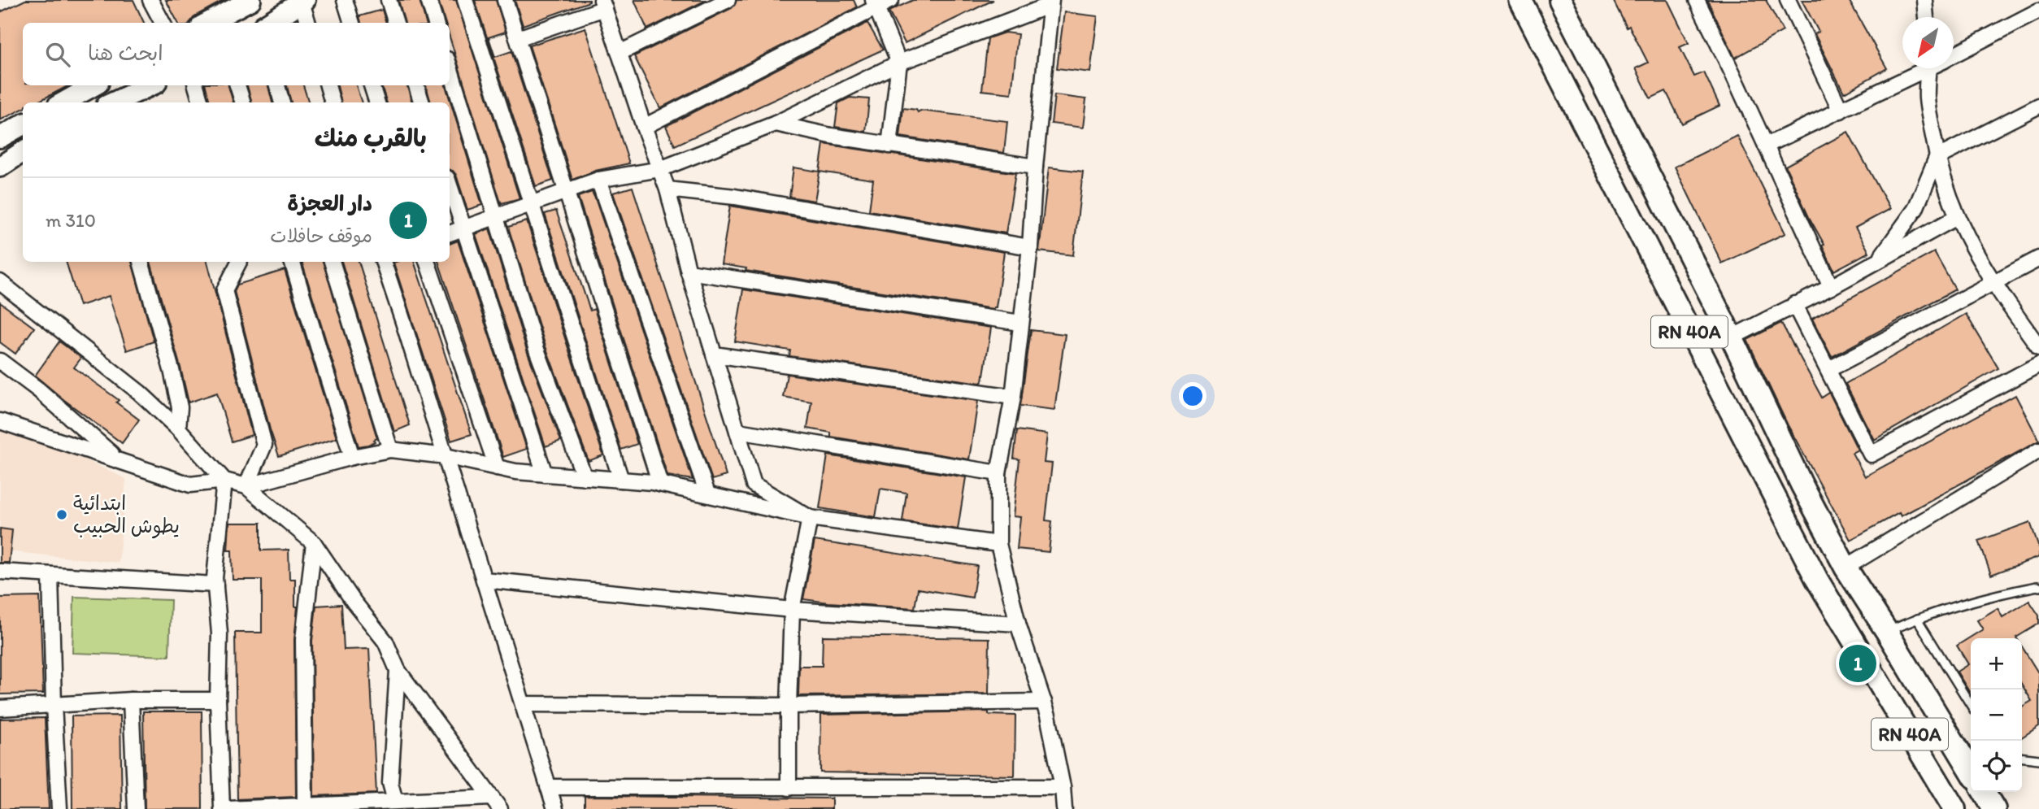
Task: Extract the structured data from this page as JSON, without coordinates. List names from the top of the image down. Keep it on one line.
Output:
{"streets":{"main road":["RN 40A"]},"places":["ابتدائية يطوش الحبيب"],"north":"bottom left","page":{"search":"ابحث هنا","heading":"بالقرب منك","list":[{"mark":"1","name":"دار العجزة","note":"موقف حافلات","value":"310 m"}],"map_buttons":["+","−"],"pins":"1"}}
